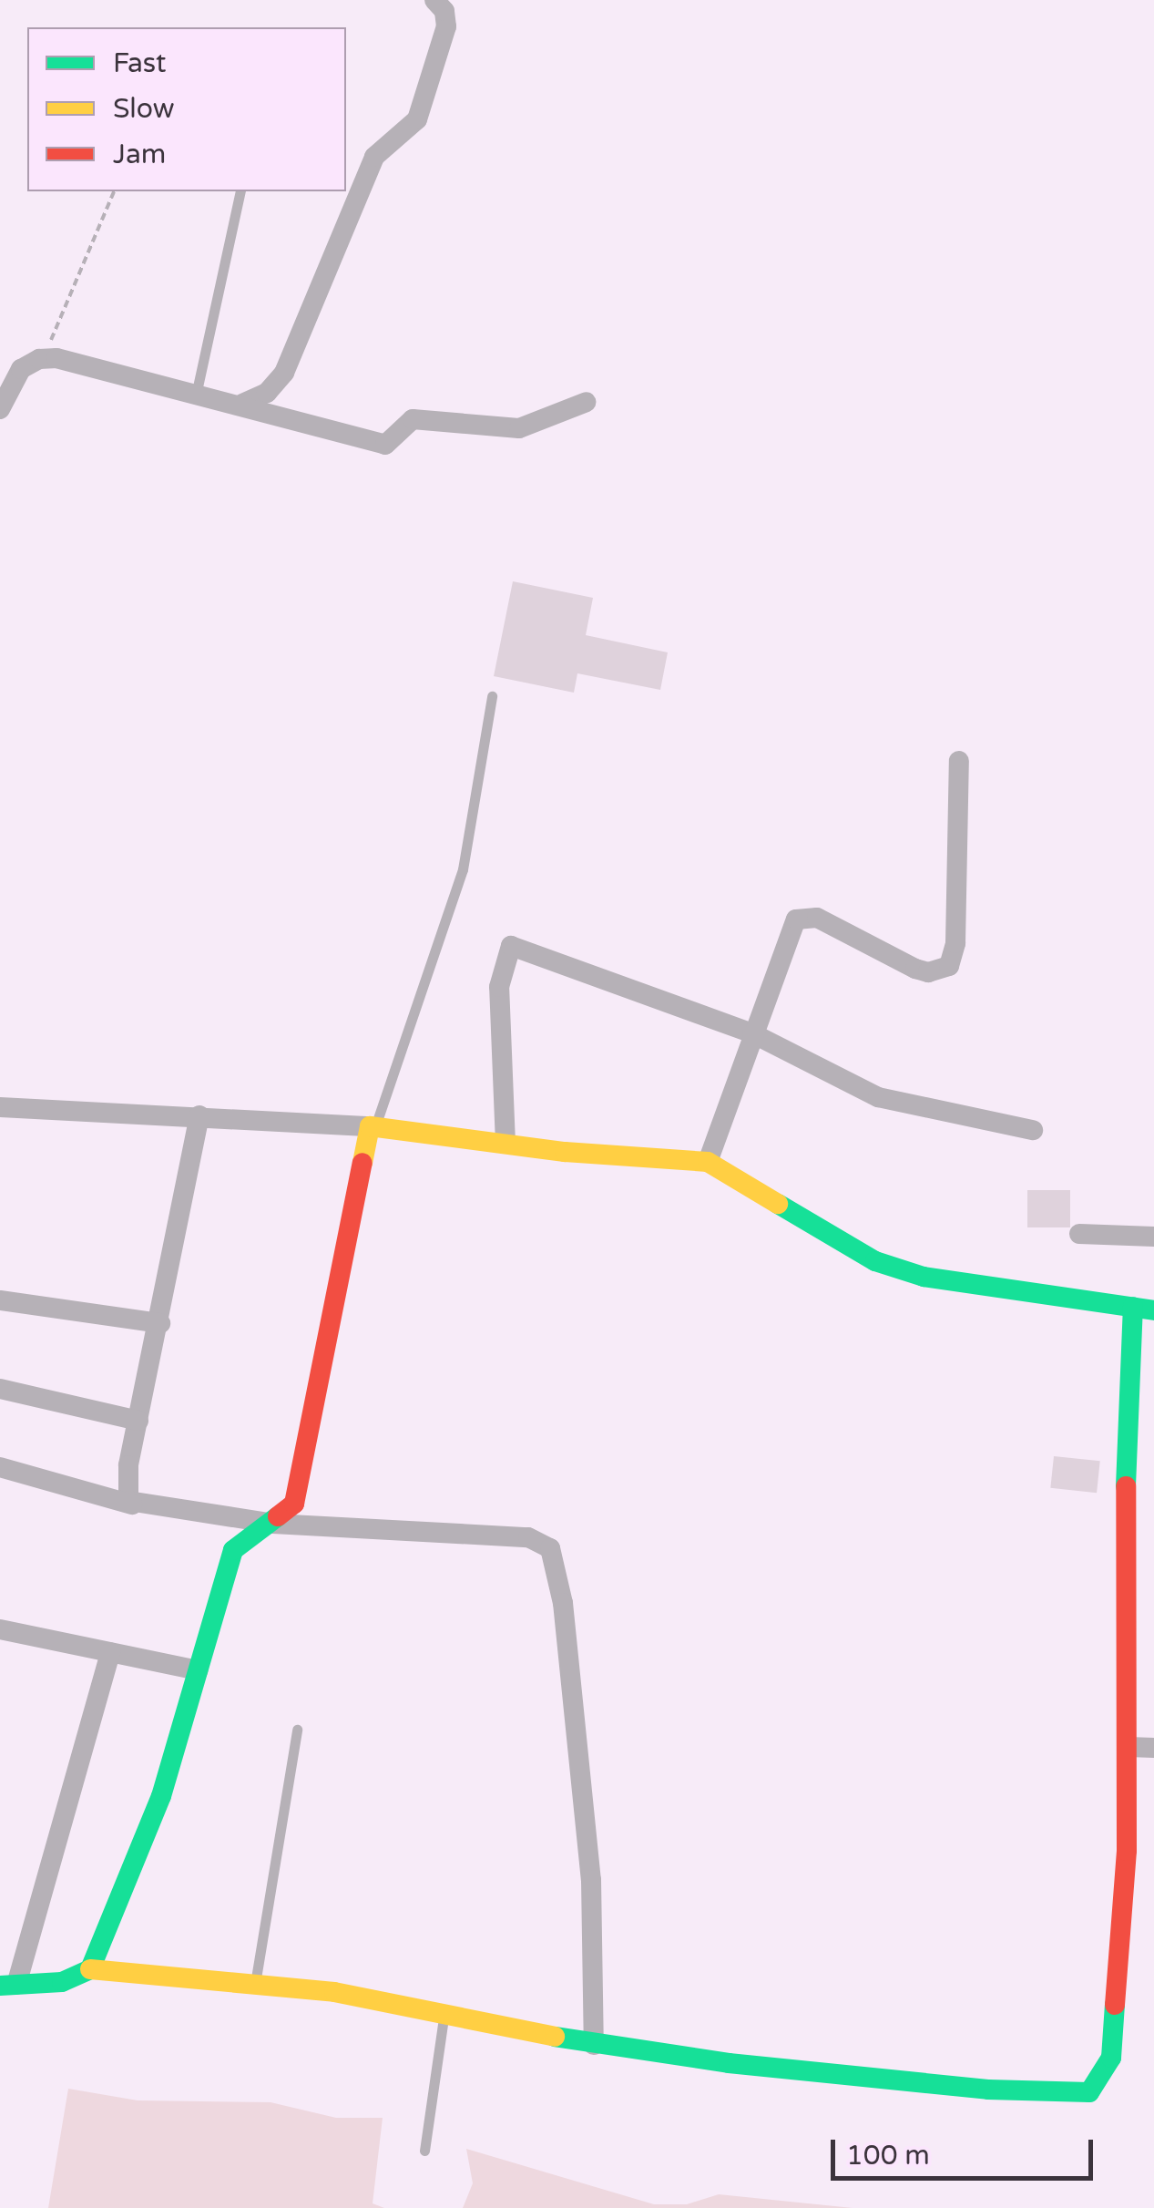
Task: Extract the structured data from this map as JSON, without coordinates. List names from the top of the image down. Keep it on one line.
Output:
{"legend":["Fast","Slow","Jam"],"scale_bar":"100 m"}
